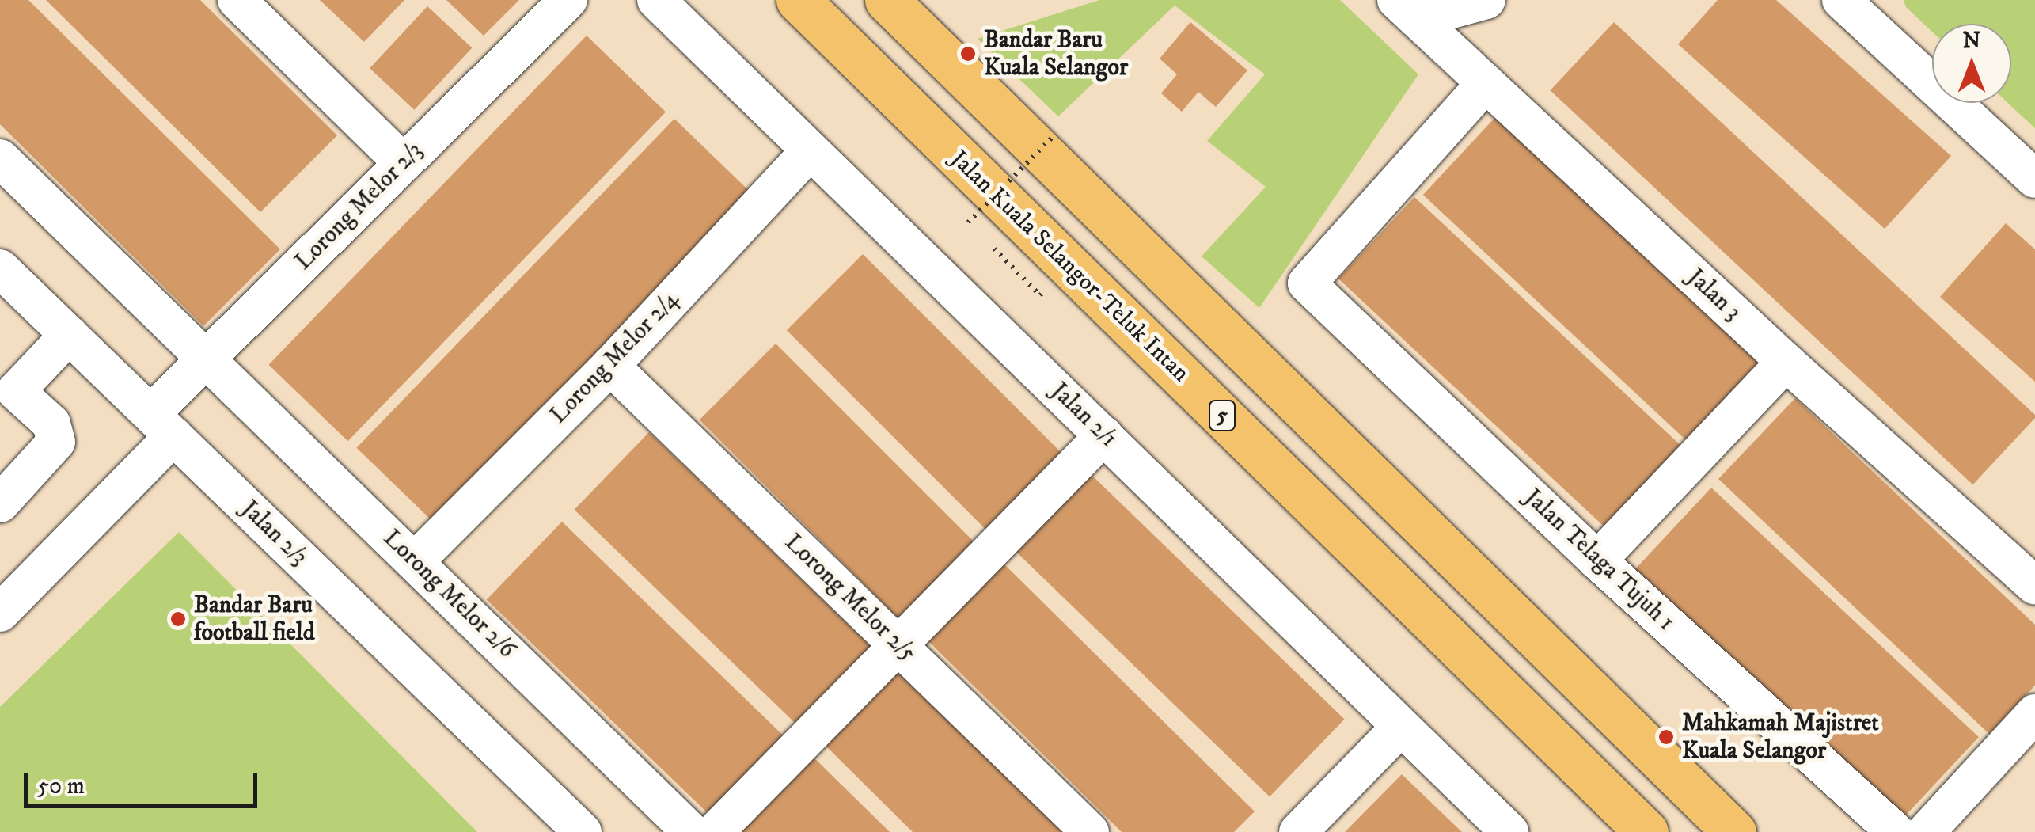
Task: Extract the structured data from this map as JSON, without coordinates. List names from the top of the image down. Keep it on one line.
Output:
{"streets":{"highway":["Jalan Kuala Selangor-Teluk Intan","5"],"street":["Lorong Melor 2/3","Jalan 3","Lorong Melor 2/4","Jalan 2/1","Jalan 2/3","Jalan Telaga Tujuh 1","Lorong Melor 2/6","Lorong Melor 2/5"]},"crossings":[["Lorong Melor 2/3","Jalan 2/3"],["Lorong Melor 2/3","Lorong Melor 2/6"],["Jalan 3","Jalan Telaga Tujuh 1"],["Lorong Melor 2/4","Jalan 2/1"],["Lorong Melor 2/4","Lorong Melor 2/6"],["Lorong Melor 2/4","Lorong Melor 2/5"]],"places":["Bandar Baru Kuala Selangor","Bandar Baru football field","Mahkamah Majistret Kuala Selangor"],"scale_bar":"50 m","north":"top"}
